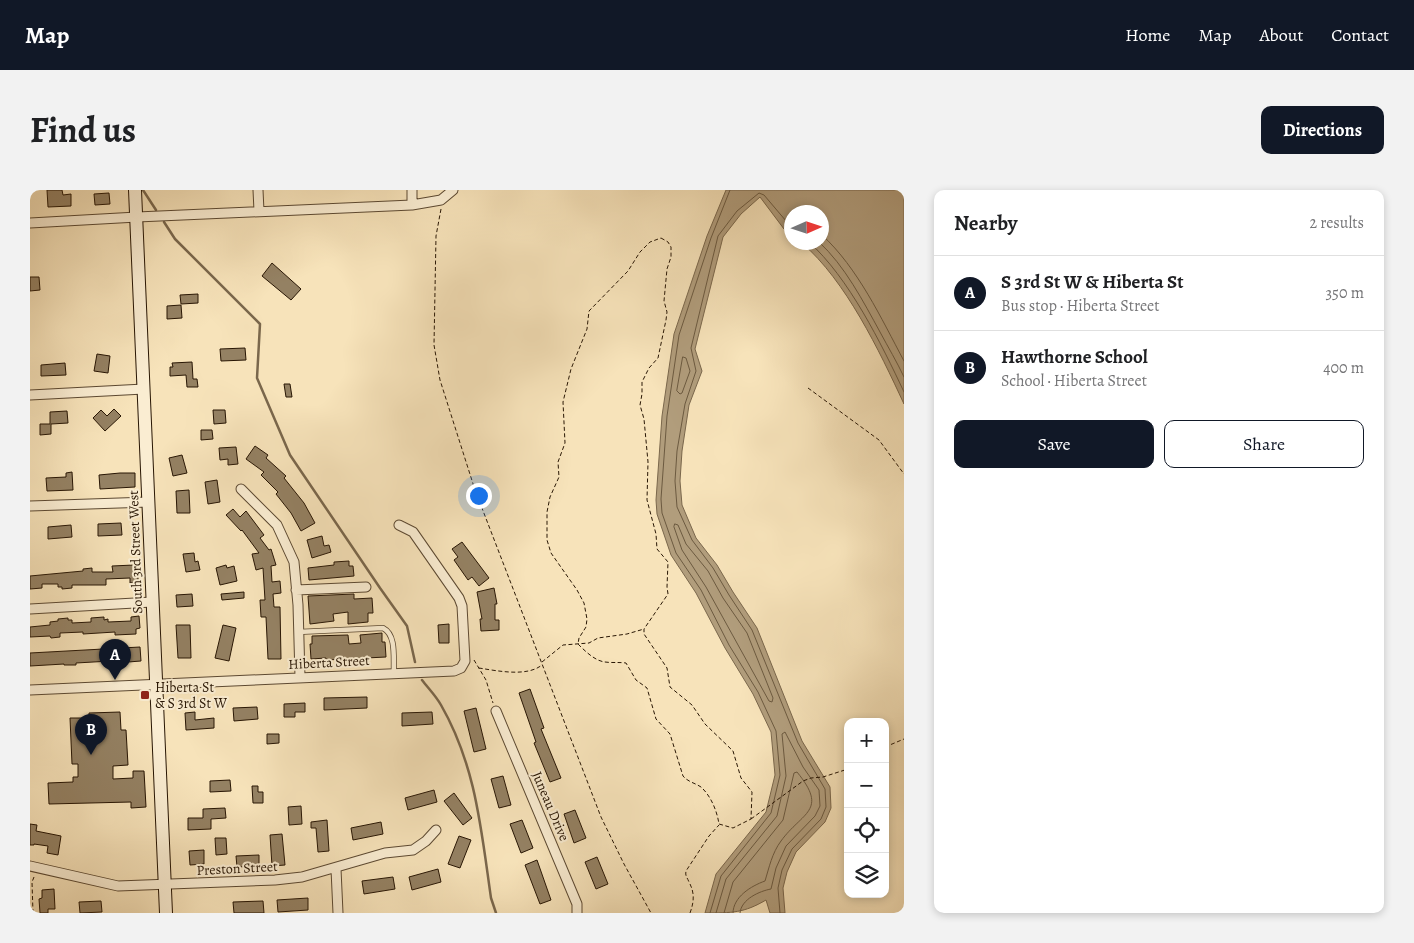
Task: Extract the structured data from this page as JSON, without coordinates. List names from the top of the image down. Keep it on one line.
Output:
{"streets":{"street":["South 3rd Street West","Hiberta Street","Juneau Drive","Preston Street"]},"crossings":[["South 3rd Street West","Hiberta Street"],["South 3rd Street West","Preston Street"]],"places":{"transit":["Hiberta St & S 3rd St W"]},"north":"right","page":{"header":"Map","nav":["Home","Map","About","Contact"],"title":"Find us","buttons":["Directions",["Save","Share"]],"heading":["Nearby","2 results"],"list":[{"mark":"A","name":"S 3rd St W & Hiberta St","note":"Bus stop · Hiberta Street","value":"350 m"},{"mark":"B","name":"Hawthorne School","note":"School · Hiberta Street","value":"400 m"}],"pins":["A","B"],"map_buttons":["+","−"]}}
